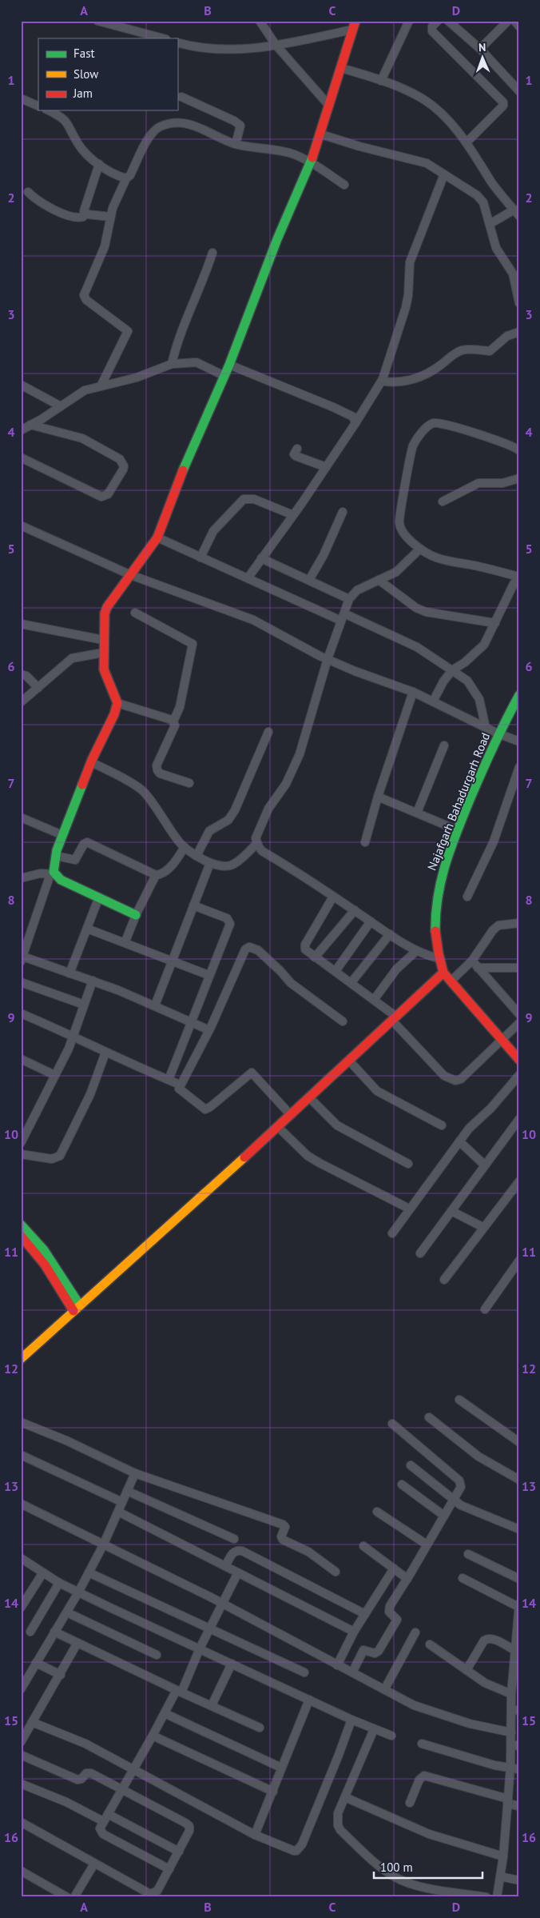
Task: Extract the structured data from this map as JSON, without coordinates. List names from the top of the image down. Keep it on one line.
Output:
{"streets":{"street":["Najafgarh Bahadurgarh Road"]},"legend":["Fast","Slow","Jam"],"scale_bar":"100 m","north":"top","grid":{"columns":["A","B","C","D"],"rows":["1","2","3","4","5","6","7","8","9","10","11","12","13","14","15","16"]}}
